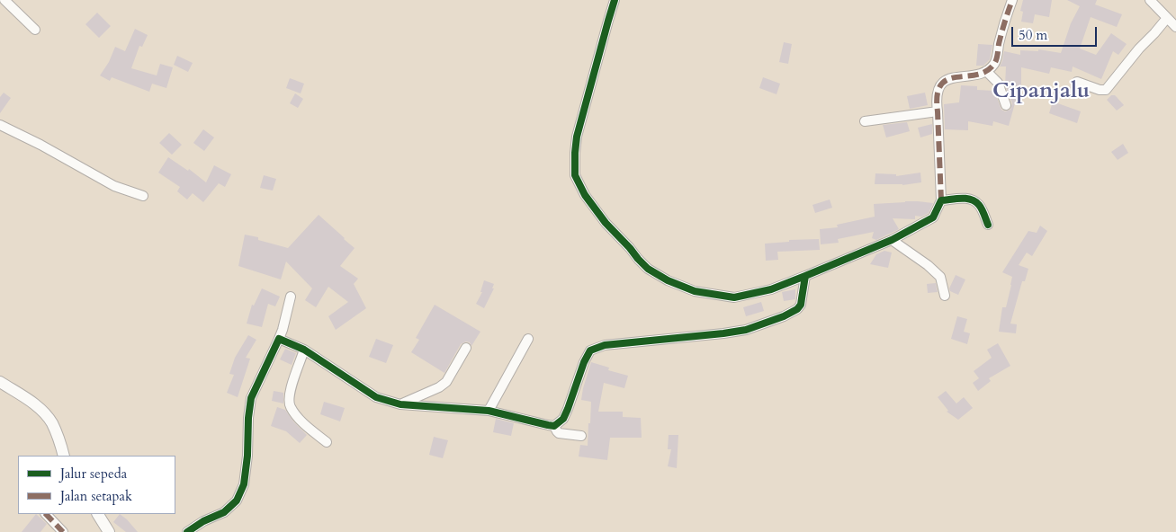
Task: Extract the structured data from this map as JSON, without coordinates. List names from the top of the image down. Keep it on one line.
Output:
{"districts":["Cipanjalu"],"legend":["Jalur sepeda","Jalan setapak"],"scale_bar":"50 m"}
